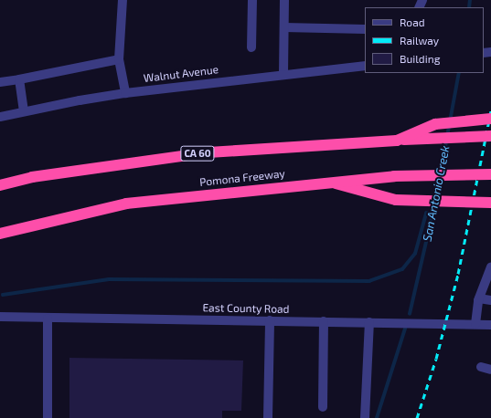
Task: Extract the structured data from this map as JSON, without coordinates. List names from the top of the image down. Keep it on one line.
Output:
{"streets":{"highway":["CA 60","Pomona Freeway"],"street":["Walnut Avenue","East County Road"]},"water":["San Antonio Creek"],"legend":["Road","Railway","Building"]}
